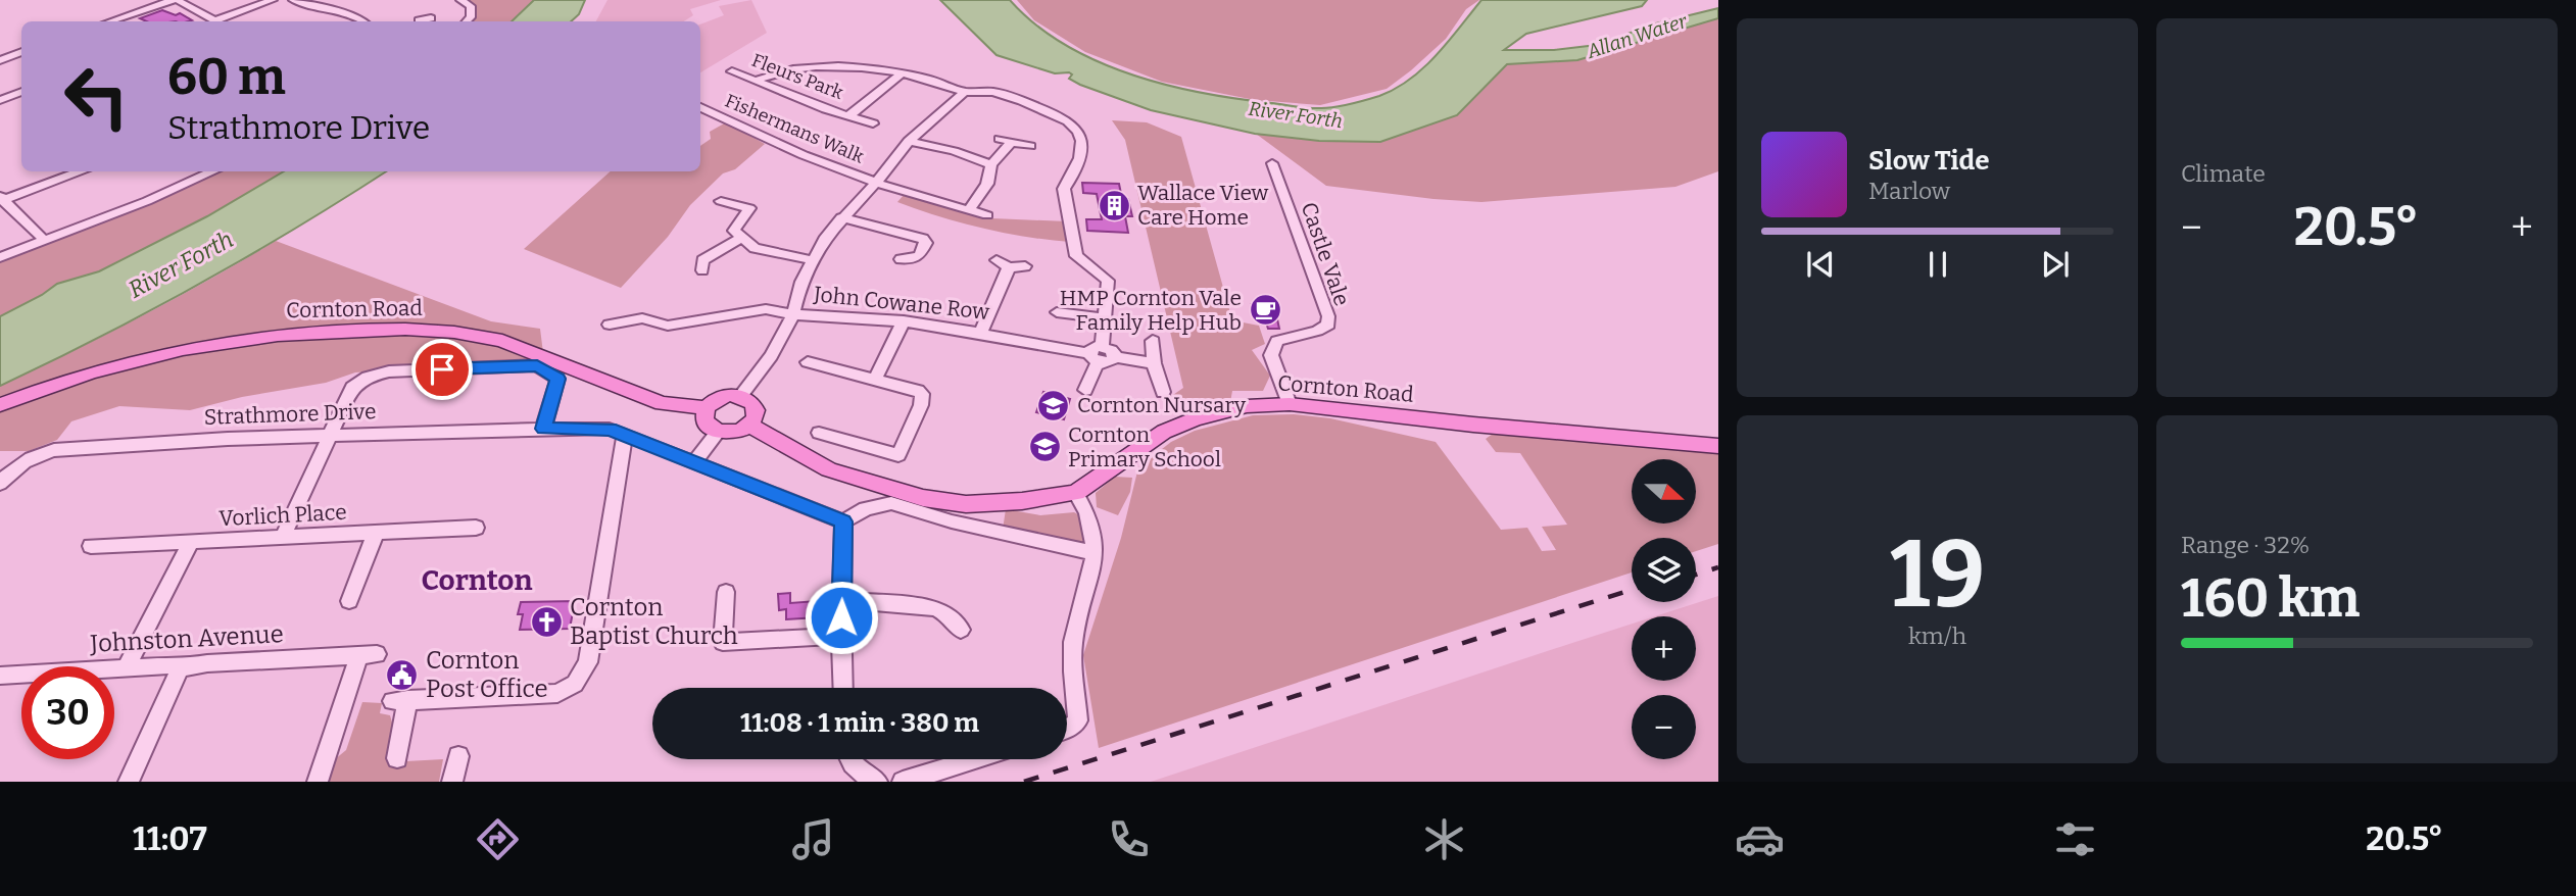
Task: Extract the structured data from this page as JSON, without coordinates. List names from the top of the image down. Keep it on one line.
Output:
{"streets":{"main road":["Cornton Road"],"street":["Fleurs Park","Fishermans Walk","Castle Vale","John Cowane Row","Strathmore Drive","Vorlich Place","Johnston Avenue"]},"crossings":[["Castle Vale","Cornton Road"]],"districts":["Cornton"],"water":["Allan Water","River Forth"],"places":{"building":["Wallace View Care Home"],"cafe":["HMP Cornton Vale Family Help Hub"],"school or university":["Cornton Nursary","Cornton Primary School"],"church":["Cornton Baptist Church"],"public building":["Cornton Post Office"]},"north":"right","page":{"tile":["Climate",["19","km/h"],["Range · 32%","160 km"]],"turn":["60 m","Strathmore Drive"],"song":["Slow Tide","Marlow"],"heat":["−","20.5°","+"],"map_buttons":["+","−"],"limit":"30","trip":"11:08 · 1 min · 380 m","tabs":["11:07","20.5°"]}}
